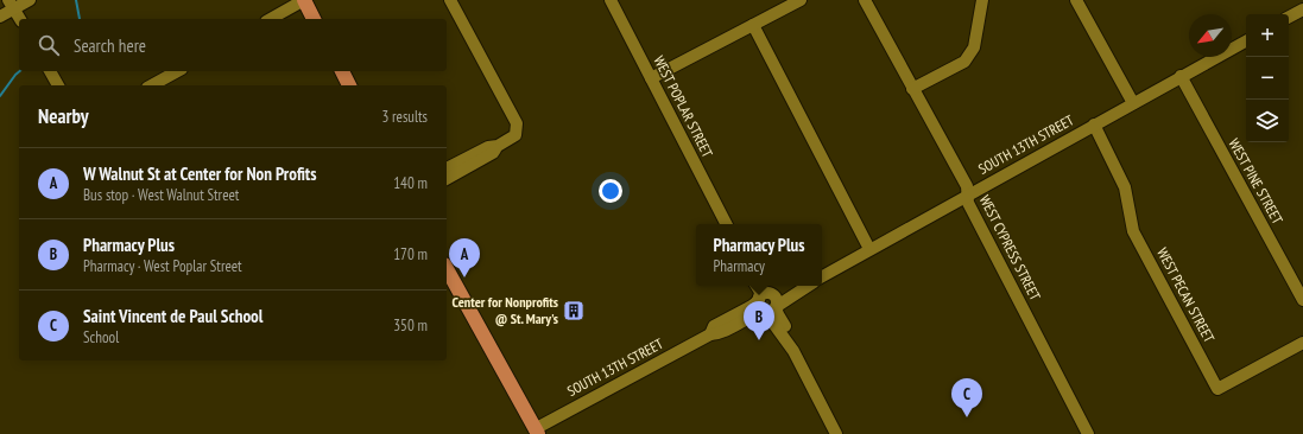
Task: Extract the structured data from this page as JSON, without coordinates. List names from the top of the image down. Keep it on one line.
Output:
{"streets":{"street":["WEST POPLAR STREET","SOUTH 13TH STREET","WEST PINE STREET","WEST CYPRESS STREET","WEST PECAN STREET"]},"crossings":[["SOUTH 13TH STREET","WEST PINE STREET"],["SOUTH 13TH STREET","WEST CYPRESS STREET"],["SOUTH 13TH STREET","WEST PECAN STREET"]],"places":{"building":["Center for Nonprofits @ St. Mary's"]},"north":"bottom left","page":{"map_buttons":["+","−"],"search":"Search here","heading":["Nearby","3 results"],"list":[{"mark":"A","name":"W Walnut St at Center for Non Profits","note":"Bus stop · West Walnut Street","value":"140 m"},{"mark":"B","name":"Pharmacy Plus","note":"Pharmacy · West Poplar Street","value":"170 m"},{"mark":"C","name":"Saint Vincent de Paul School","note":"School","value":"350 m"}],"popup":["Pharmacy Plus","Pharmacy"],"pins":["A","B","C"]}}
